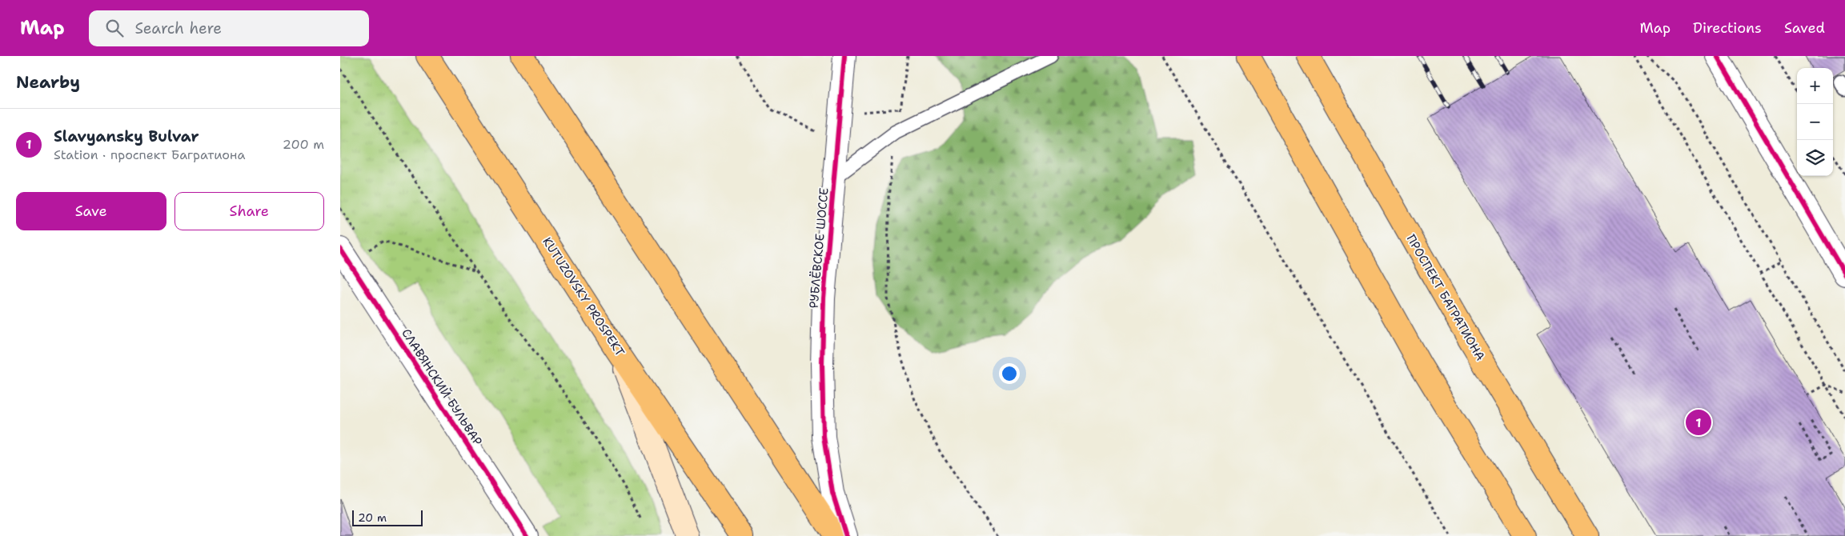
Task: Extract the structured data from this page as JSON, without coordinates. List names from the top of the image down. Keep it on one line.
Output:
{"streets":{"main road":["KUTUZOVSKY PROSPEKT","ПРОСПЕКТ БАГРАТИОНА"],"street":["РУБЛЁВСКОЕ ШОССЕ","СЛАВЯНСКИЙ БУЛЬВАР"]},"scale_bar":"20 m","page":{"header":"Map","search":"Search here","nav":["Map","Directions","Saved"],"heading":"Nearby","map_buttons":["+","−"],"list":[{"mark":"1","name":"Slavyansky Bulvar","note":"Station · проспект Багратиона","value":"200 m"}],"buttons":["Save","Share"],"pins":"1","scale":"20 m"}}
